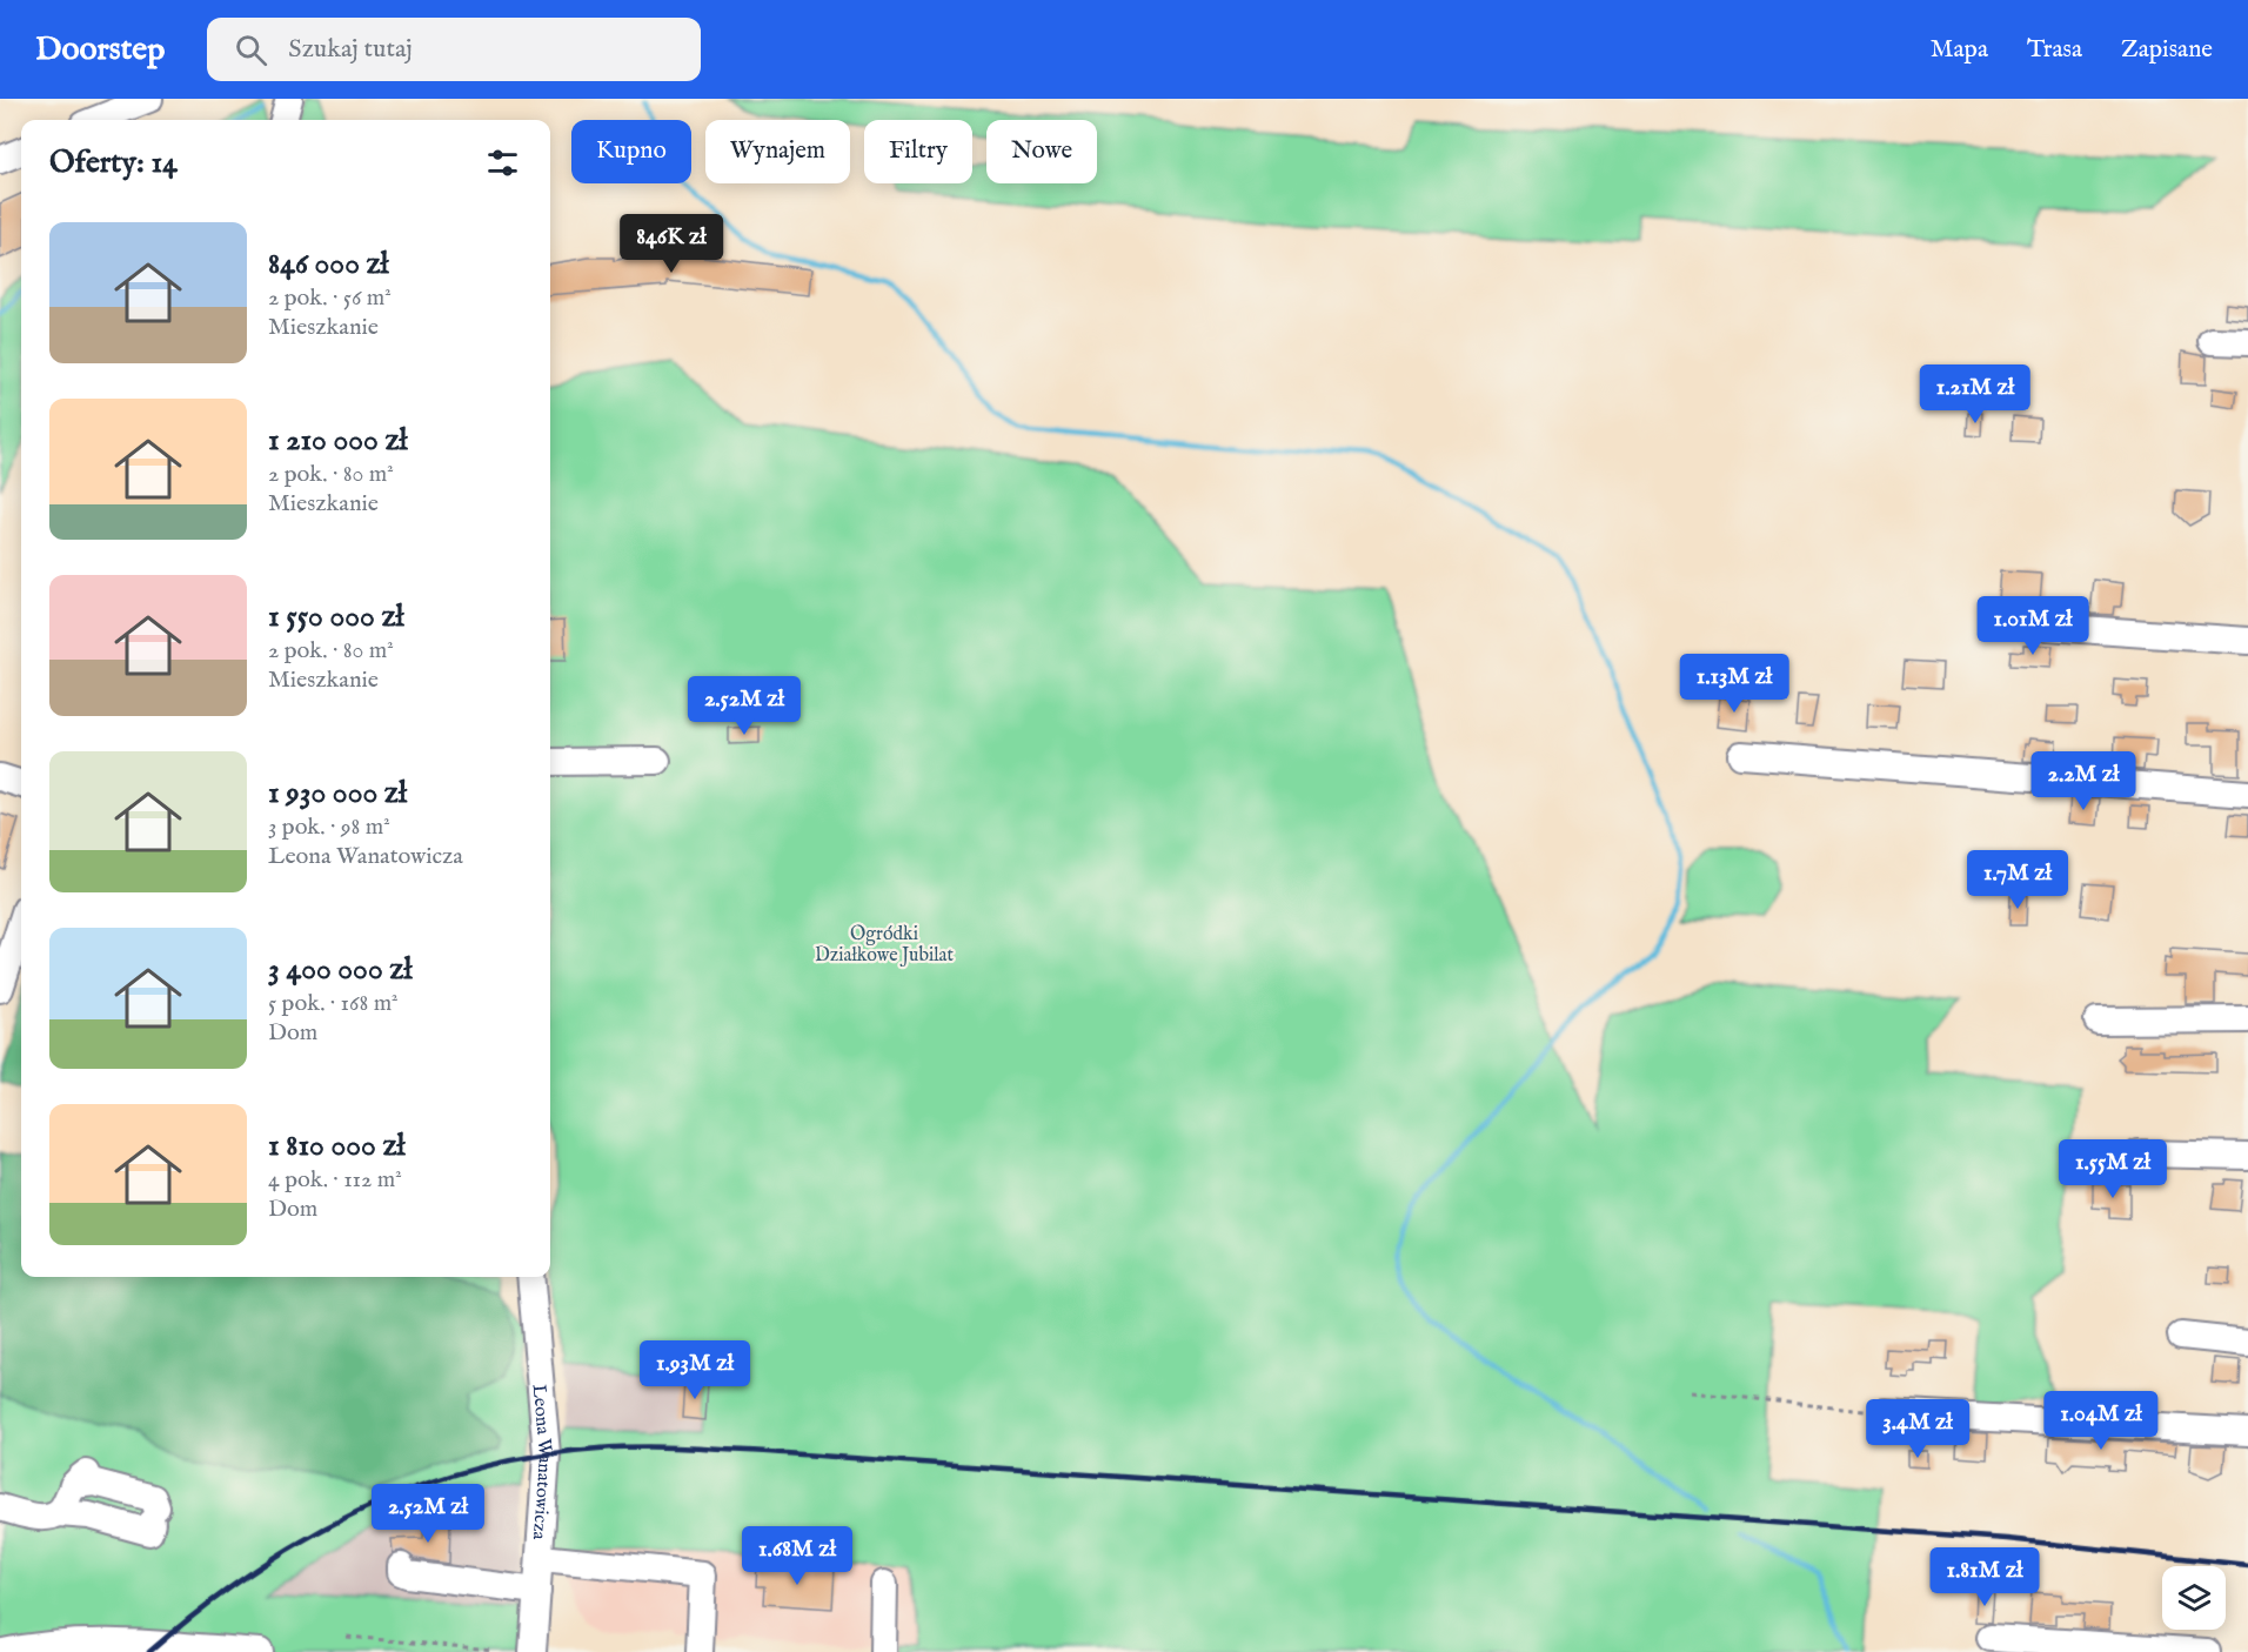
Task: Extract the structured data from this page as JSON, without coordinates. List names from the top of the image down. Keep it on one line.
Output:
{"streets":{"street":["Leona Wanatowicza"]},"parks":["Ogródki Działkowe Jubilat"],"page":{"header":"Doorstep","search":"Szukaj tutaj","nav":["Mapa","Trasa","Zapisane"],"chip":["Kupno","Wynajem","Filtry","Nowe"],"heading":"Oferty: 14","list":[{"name":"846 000 zł","note":"2 pok. · 56 m² · Mieszkanie"},{"name":"1 210 000 zł","note":"2 pok. · 80 m² · Mieszkanie"},{"name":"1 550 000 zł","note":"2 pok. · 80 m² · Mieszkanie"},{"name":"1 930 000 zł","note":"3 pok. · 98 m² · Leona Wanatowicza"},{"name":"3 400 000 zł","note":"5 pok. · 168 m² · Dom"},{"name":"1 810 000 zł","note":"4 pok. · 112 m² · Dom"}],"price":["846K zł","1.21M zł","1.01M zł","1.13M zł","2.52M zł","2.2M zł","1.7M zł","1.55M zł","1.93M zł","1.04M zł","3.4M zł","2.52M zł","1.68M zł","1.81M zł"]}}
